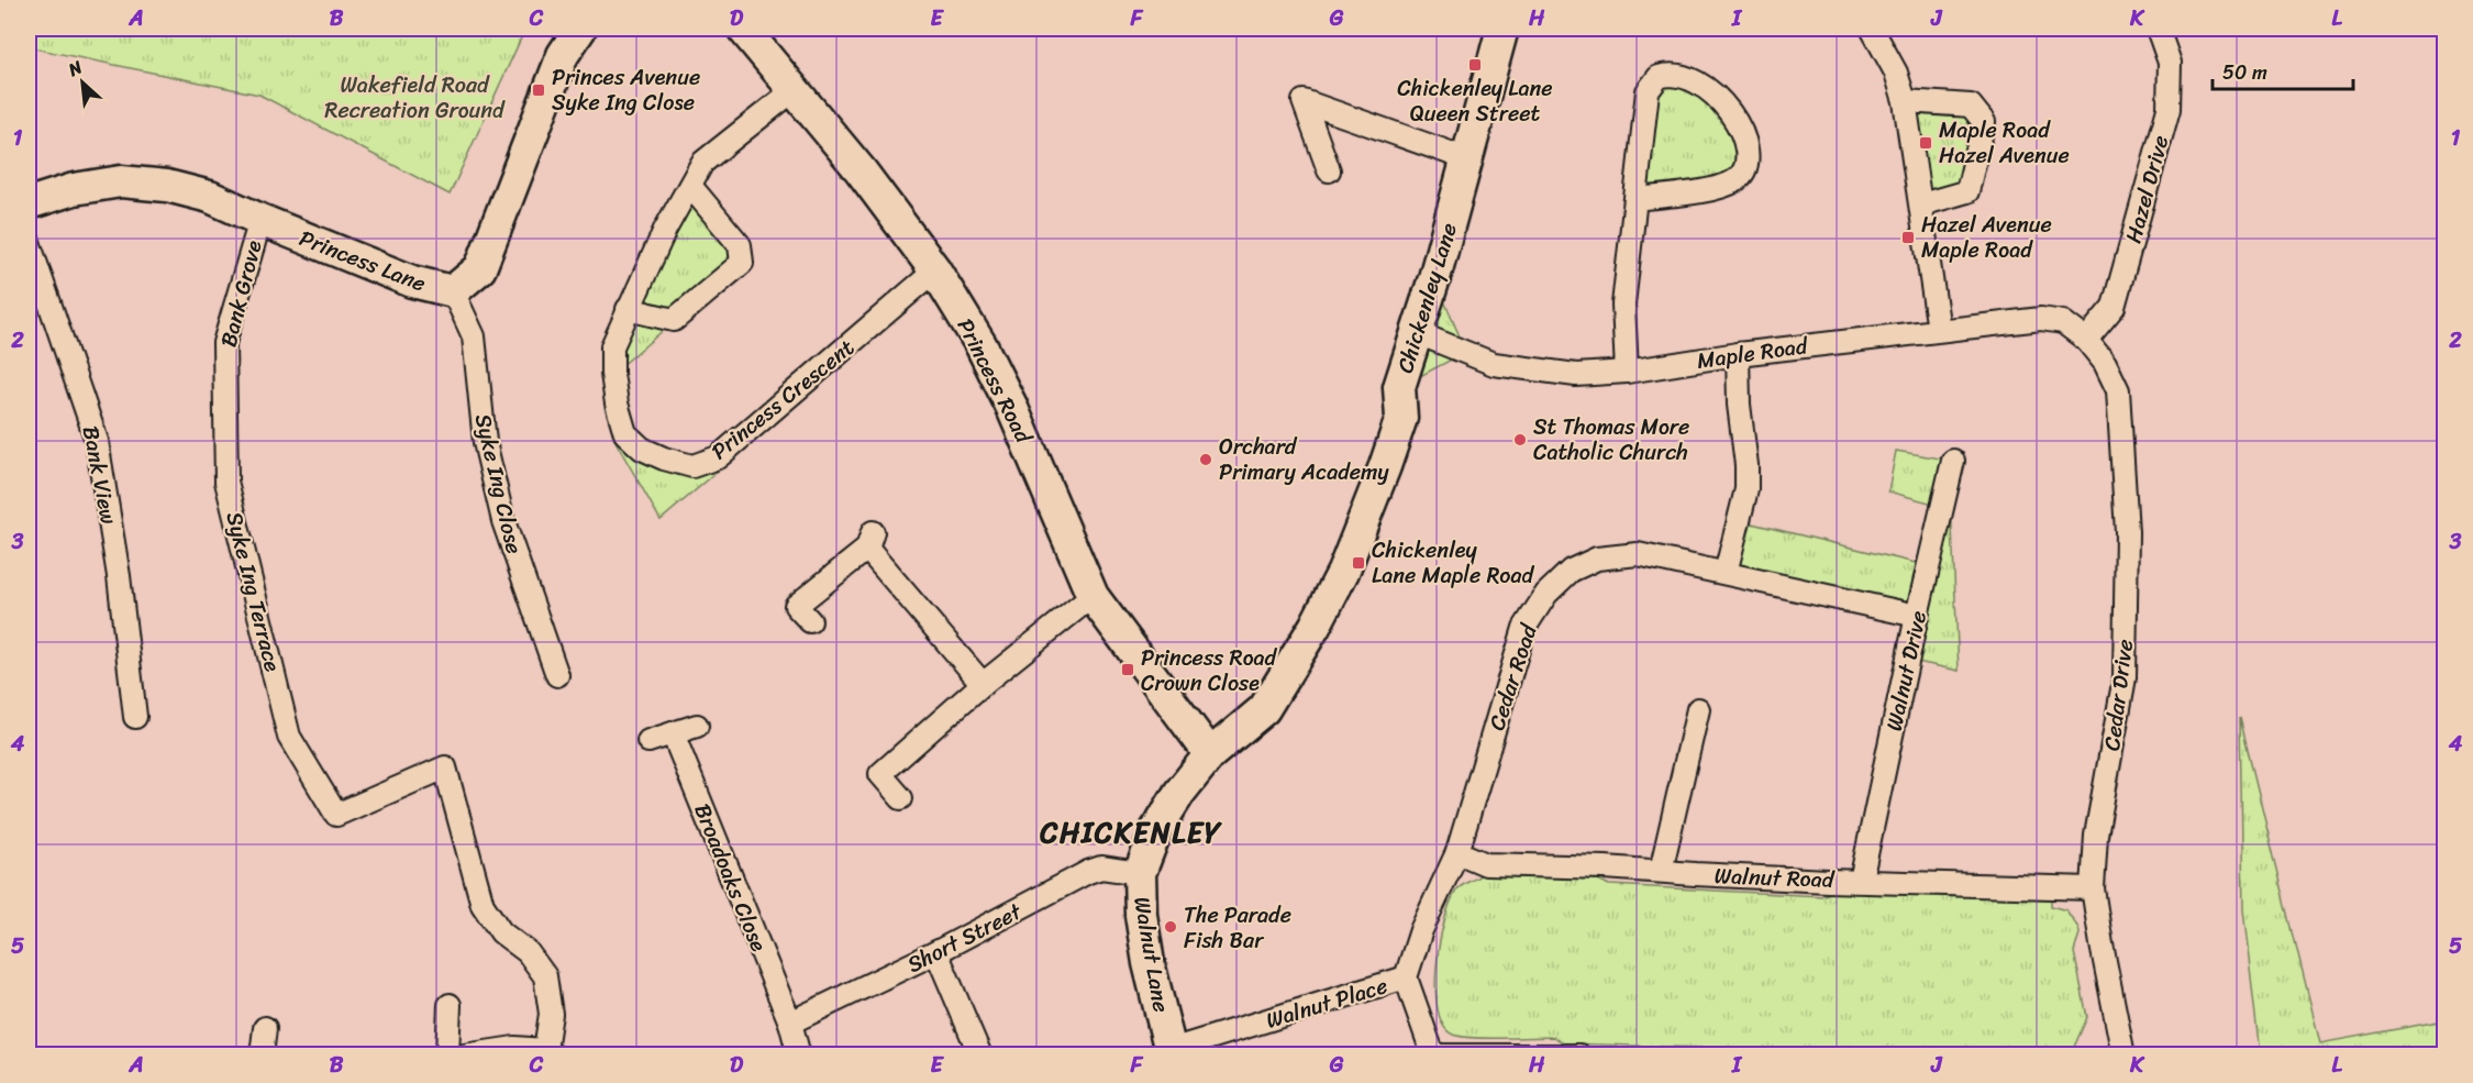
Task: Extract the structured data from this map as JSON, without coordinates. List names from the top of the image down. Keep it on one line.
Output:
{"streets":{"street":["Hazel Drive","Princess Lane","Bank Grove","Chickenley Lane","Maple Road","Princess Road","Princess Crescent","Bank View","Syke Ing Close","Syke Ing Terrace","Walnut Drive","Cedar Road","Cedar Drive","Broadoaks Close","Walnut Road","Short Street","Walnut Lane","Walnut Place"]},"crossings":[["Hazel Drive","Maple Road"],["Hazel Drive","Cedar Drive"],["Princess Lane","Bank Grove"],["Princess Lane","Syke Ing Close"],["Bank Grove","Syke Ing Terrace"],["Chickenley Lane","Maple Road"],["Chickenley Lane","Princess Road"],["Chickenley Lane","Walnut Lane"],["Maple Road","Cedar Drive"],["Princess Road","Princess Crescent"],["Princess Road","Walnut Lane"],["Walnut Drive","Cedar Road"],["Walnut Drive","Walnut Road"],["Cedar Road","Walnut Road"],["Cedar Road","Walnut Place"],["Cedar Drive","Walnut Road"],["Broadoaks Close","Short Street"],["Short Street","Walnut Lane"],["Walnut Lane","Walnut Place"]],"districts":["CHICKENLEY"],"parks":["Wakefield Road Recreation Ground"],"places":{"transit":["Chickenley Lane Queen Street","Princes Avenue Syke Ing Close","Maple Road Hazel Avenue","Hazel Avenue Maple Road","Chickenley Lane Maple Road","Princess Road Crown Close"],"other":["St Thomas More Catholic Church","Orchard Primary Academy","The Parade Fish Bar"]},"scale_bar":"50 m","north":"top left","grid":{"columns":["A","B","C","D","E","F","G","H","I","J","K","L"],"rows":["1","2","3","4","5"]}}
